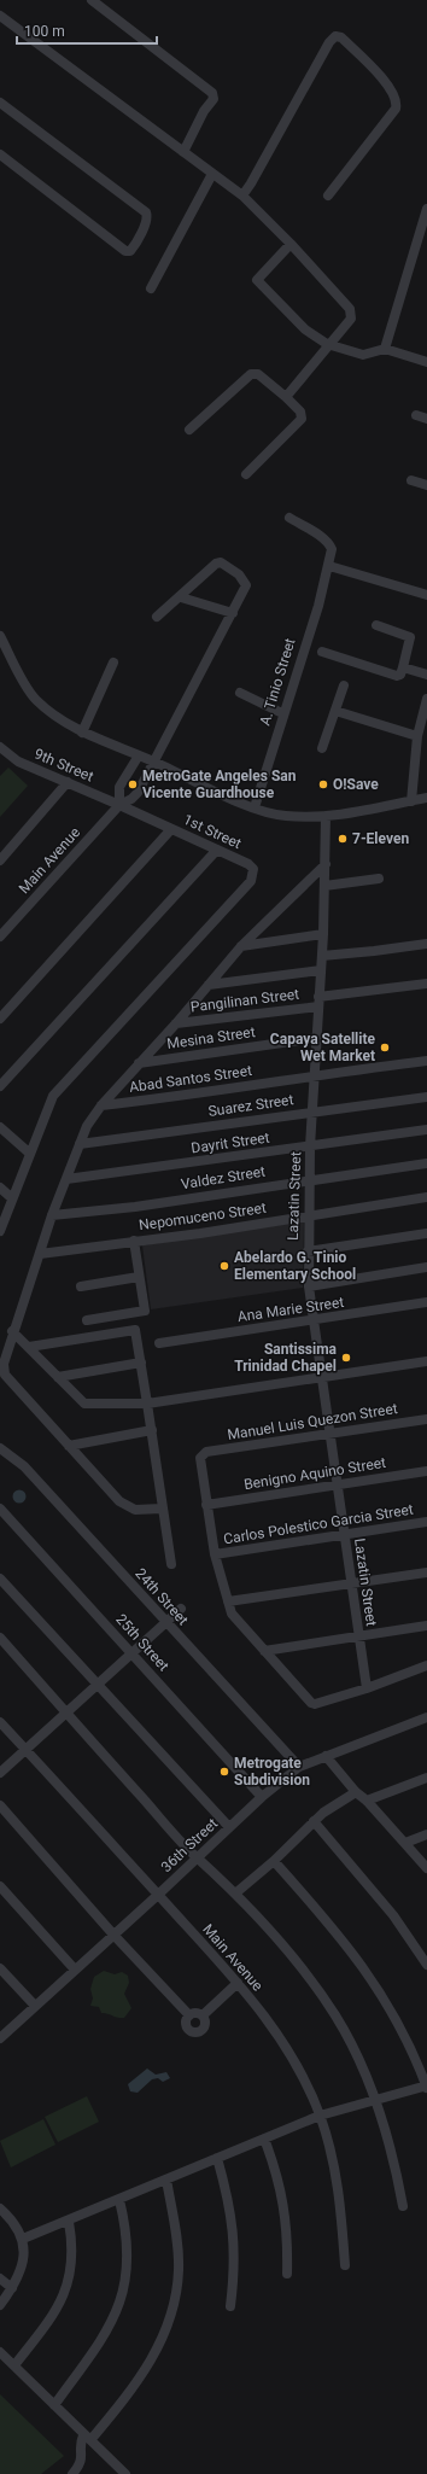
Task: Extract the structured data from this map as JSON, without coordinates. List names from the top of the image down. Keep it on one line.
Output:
{"streets":{"street":["A. Tinio Street","9th Street","1st Street","Main Avenue","Pangilinan Street","Mesina Street","Abad Santos Street","Suarez Street","Dayrit Street","Valdez Street","Lazatin Street","Nepomuceno Street","Ana Marie Street","Manuel Luis Quezon Street","Benigno Aquino Street","Carlos Polestico Garcia Street","24th Street","25th Street","36th Street"]},"crossings":[["9th Street","1st Street"],["9th Street","Main Avenue"],["1st Street","Main Avenue"],["Main Avenue","36th Street"],["Pangilinan Street","Lazatin Street"],["Mesina Street","Lazatin Street"],["Abad Santos Street","Lazatin Street"],["Suarez Street","Lazatin Street"],["Dayrit Street","Lazatin Street"],["Valdez Street","Lazatin Street"],["Lazatin Street","Nepomuceno Street"],["Lazatin Street","Ana Marie Street"],["Lazatin Street","Manuel Luis Quezon Street"],["Lazatin Street","Benigno Aquino Street"],["Lazatin Street","Carlos Polestico Garcia Street"],["Manuel Luis Quezon Street","Benigno Aquino Street"],["24th Street","36th Street"],["25th Street","36th Street"]],"places":["MetroGate Angeles San Vicente Guardhouse","O!Save","7-Eleven","Capaya Satellite Wet Market","Abelardo G. Tinio Elementary School","Santissima Trinidad Chapel","Metrogate Subdivision"],"scale_bar":"100 m"}
